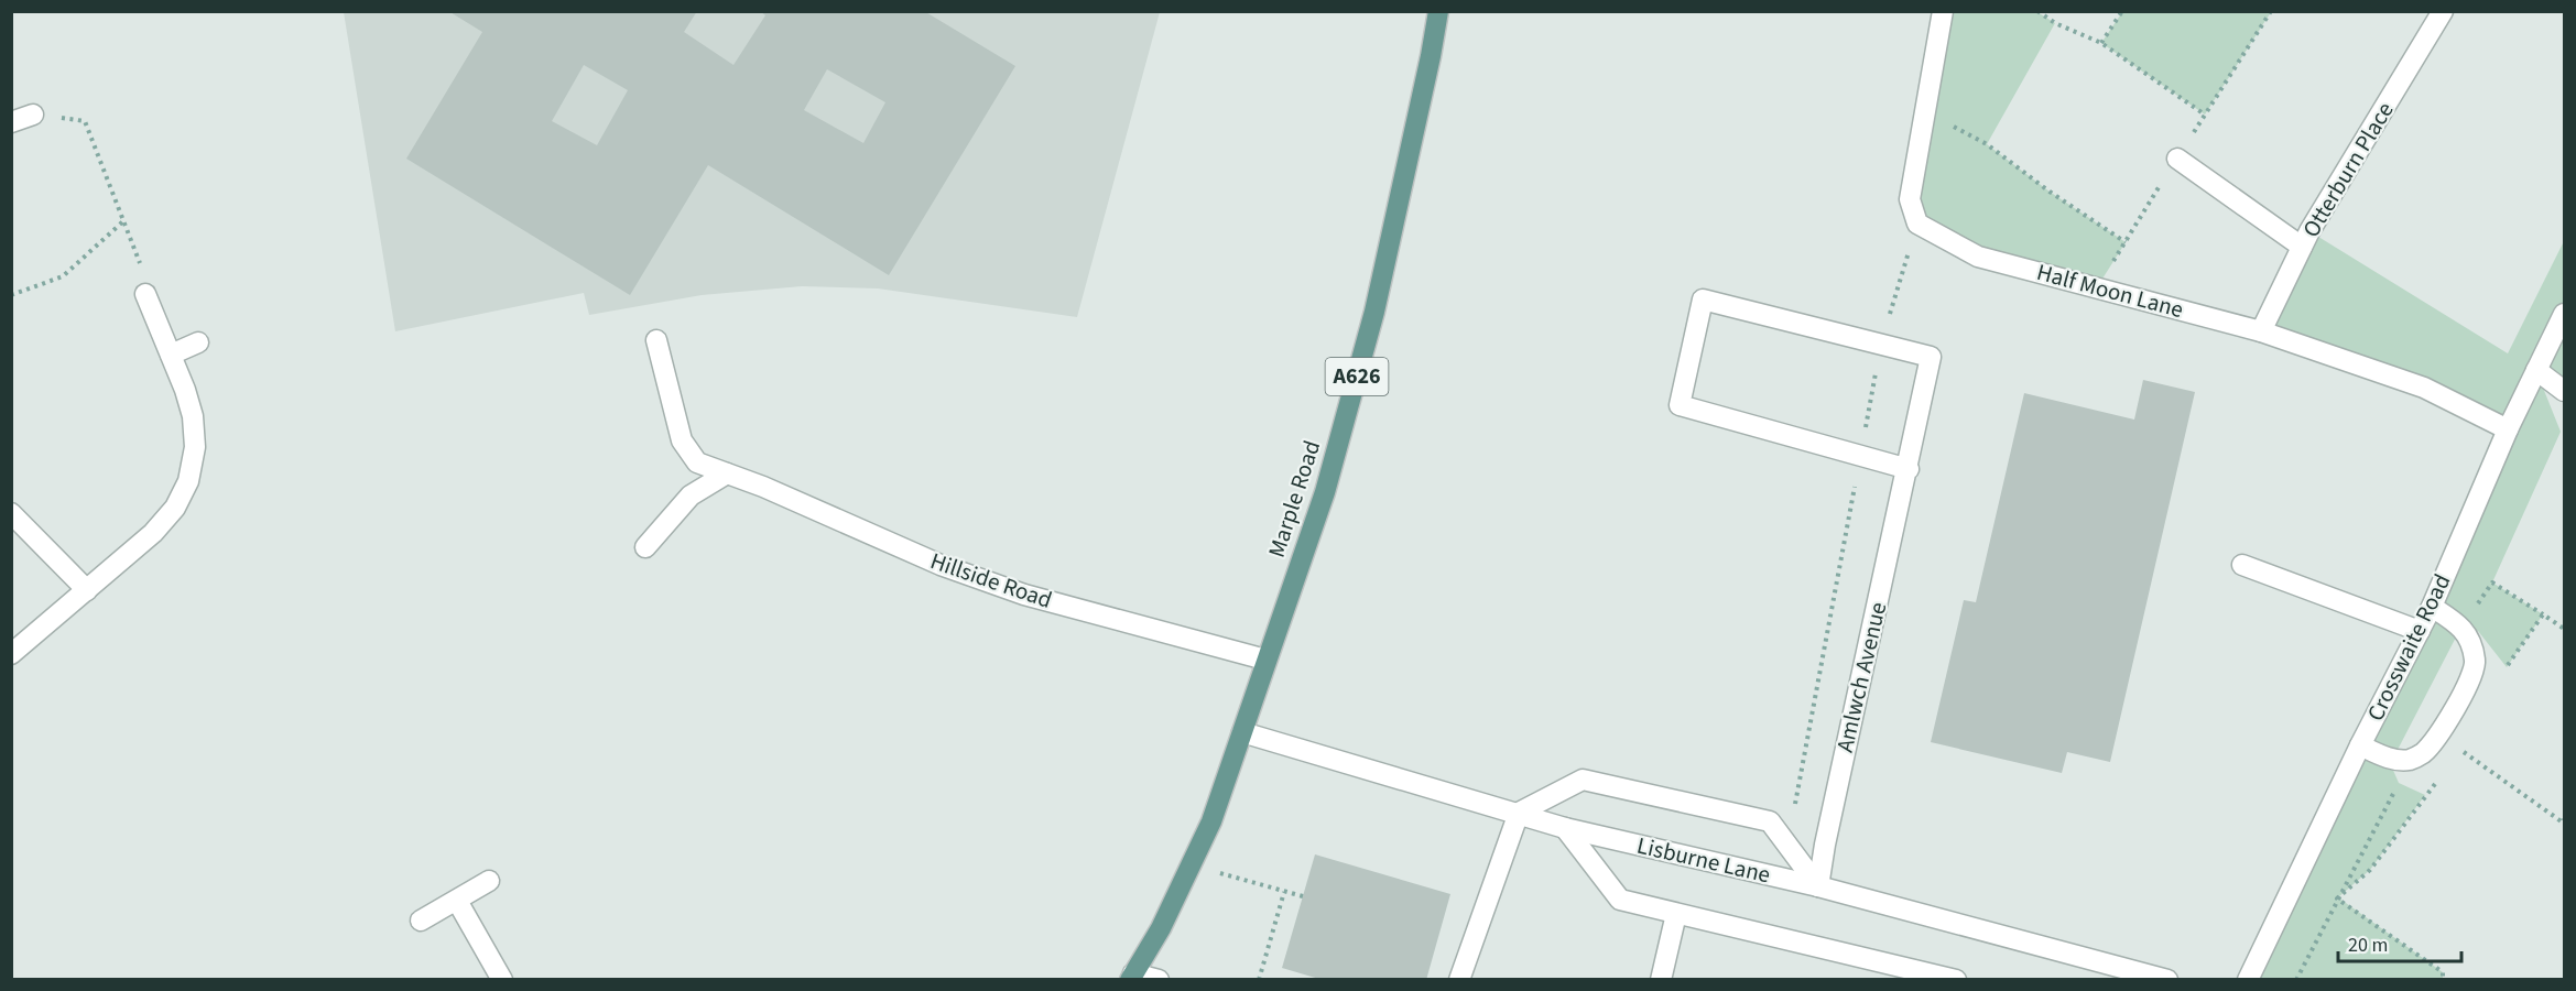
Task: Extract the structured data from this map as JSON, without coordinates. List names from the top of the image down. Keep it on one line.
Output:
{"streets":{"main road":["A626","Marple Road"],"street":["Otterburn Place","Half Moon Lane","Hillside Road","Crosswaite Road","Amlwch Avenue","Lisburne Lane"]},"crossings":[["Otterburn Place","Half Moon Lane"],["Half Moon Lane","Crosswaite Road"],["Marple Road","Hillside Road"],["Marple Road","Lisburne Lane"],["Amlwch Avenue","Lisburne Lane"]],"scale_bar":"20 m"}
